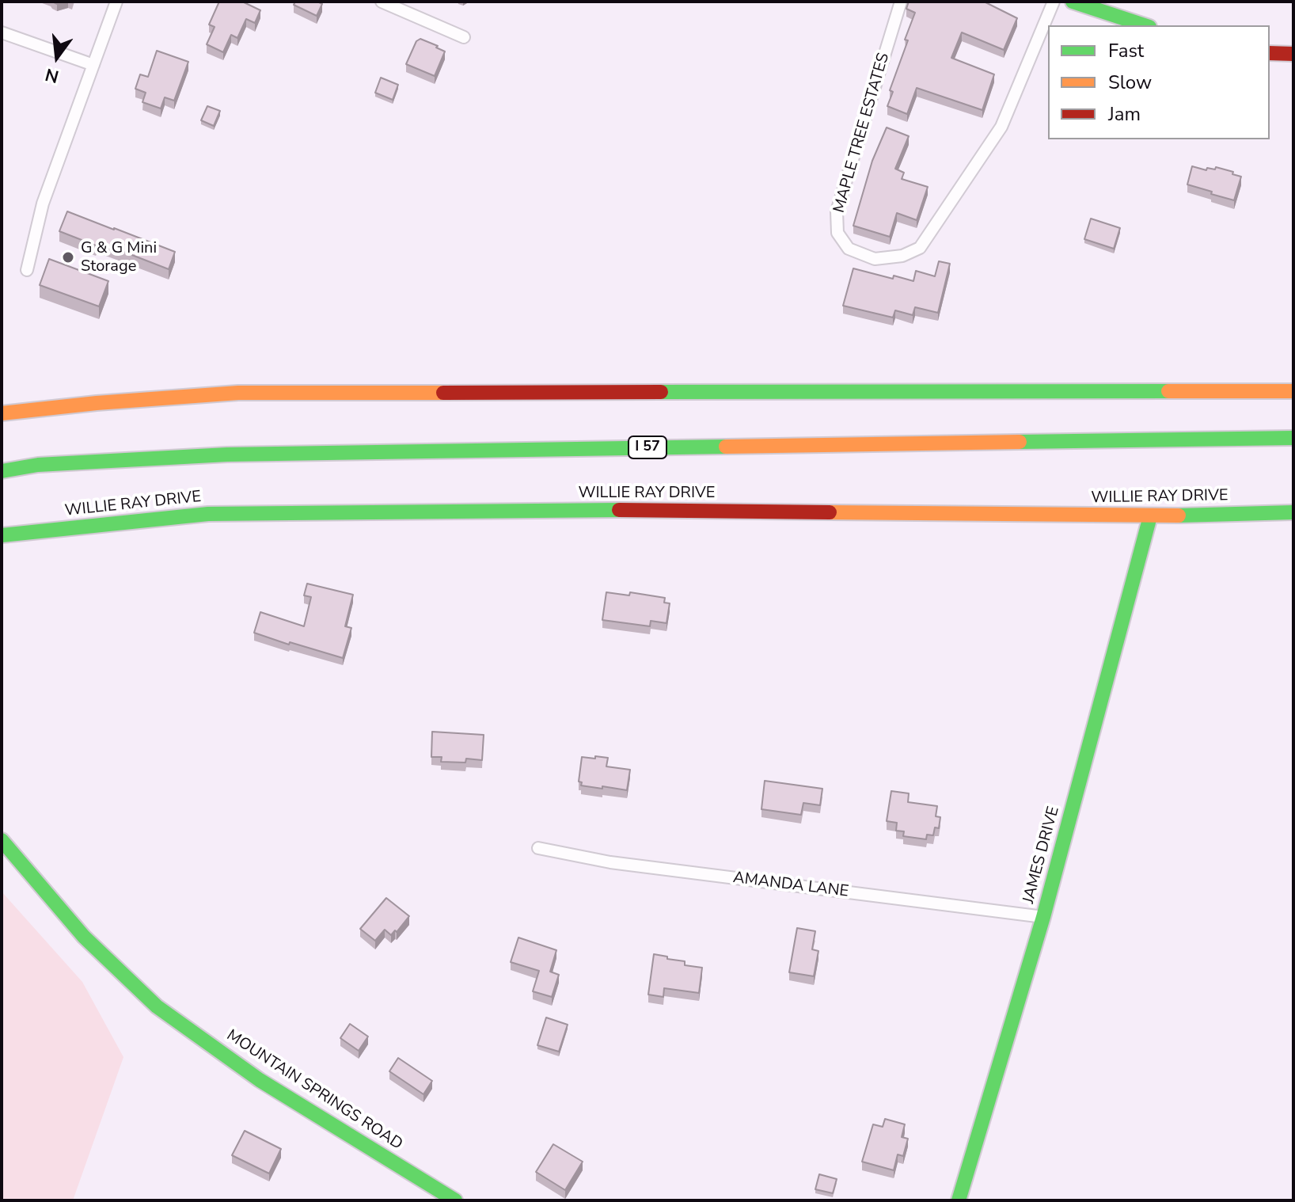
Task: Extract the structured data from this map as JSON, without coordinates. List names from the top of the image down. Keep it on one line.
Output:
{"streets":{"main road":["I 57","WILLIE RAY DRIVE","JAMES DRIVE","MOUNTAIN SPRINGS ROAD"],"street":["MAPLE TREE ESTATES","AMANDA LANE"]},"crossings":[["WILLIE RAY DRIVE","JAMES DRIVE"],["JAMES DRIVE","AMANDA LANE"]],"places":["G & G Mini Storage"],"legend":["Fast","Slow","Jam"],"north":"bottom"}
